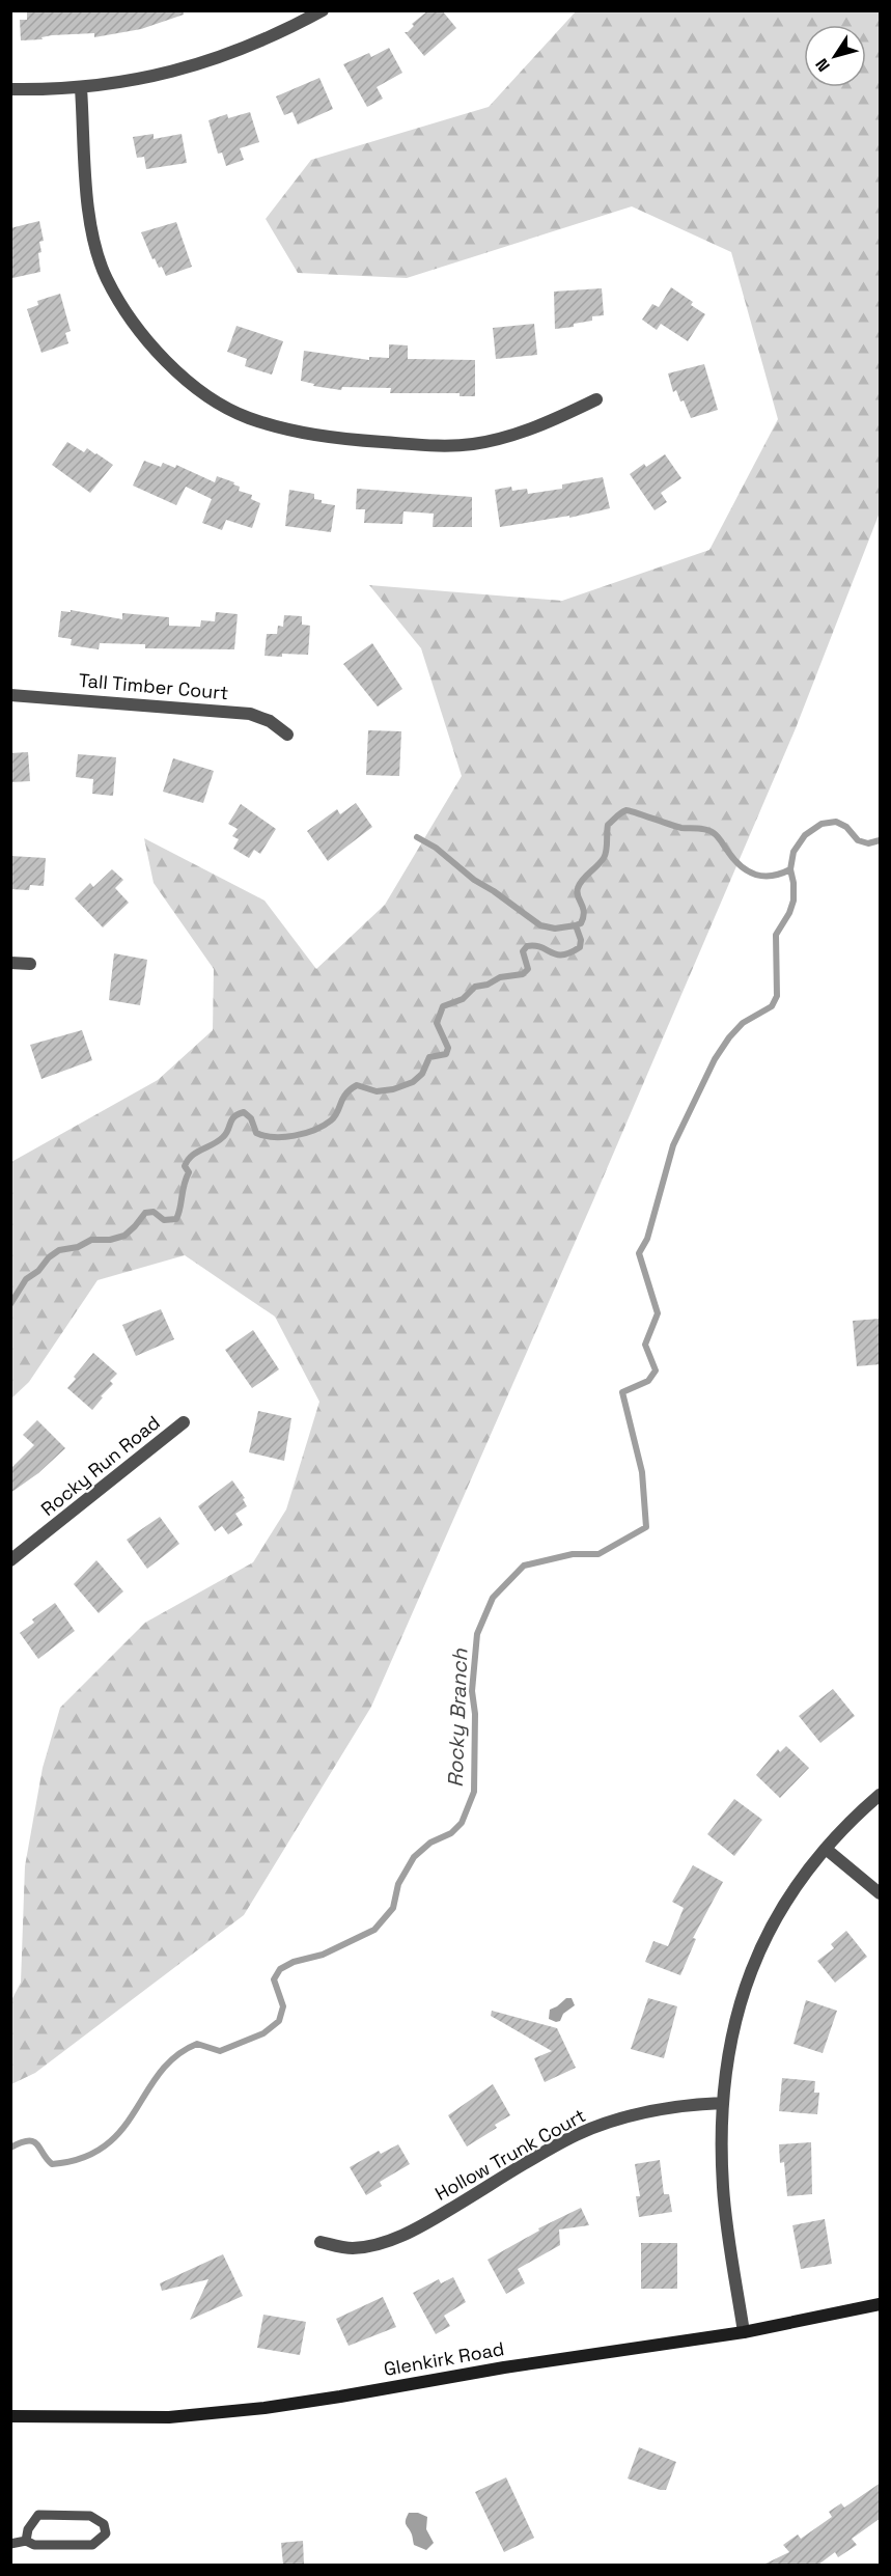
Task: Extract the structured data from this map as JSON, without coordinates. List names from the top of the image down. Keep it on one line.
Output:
{"streets":{"street":["Tall Timber Court","Rocky Run Road","Hollow Trunk Court","Glenkirk Road"]},"water":["Rocky Branch"],"north":"bottom left"}
